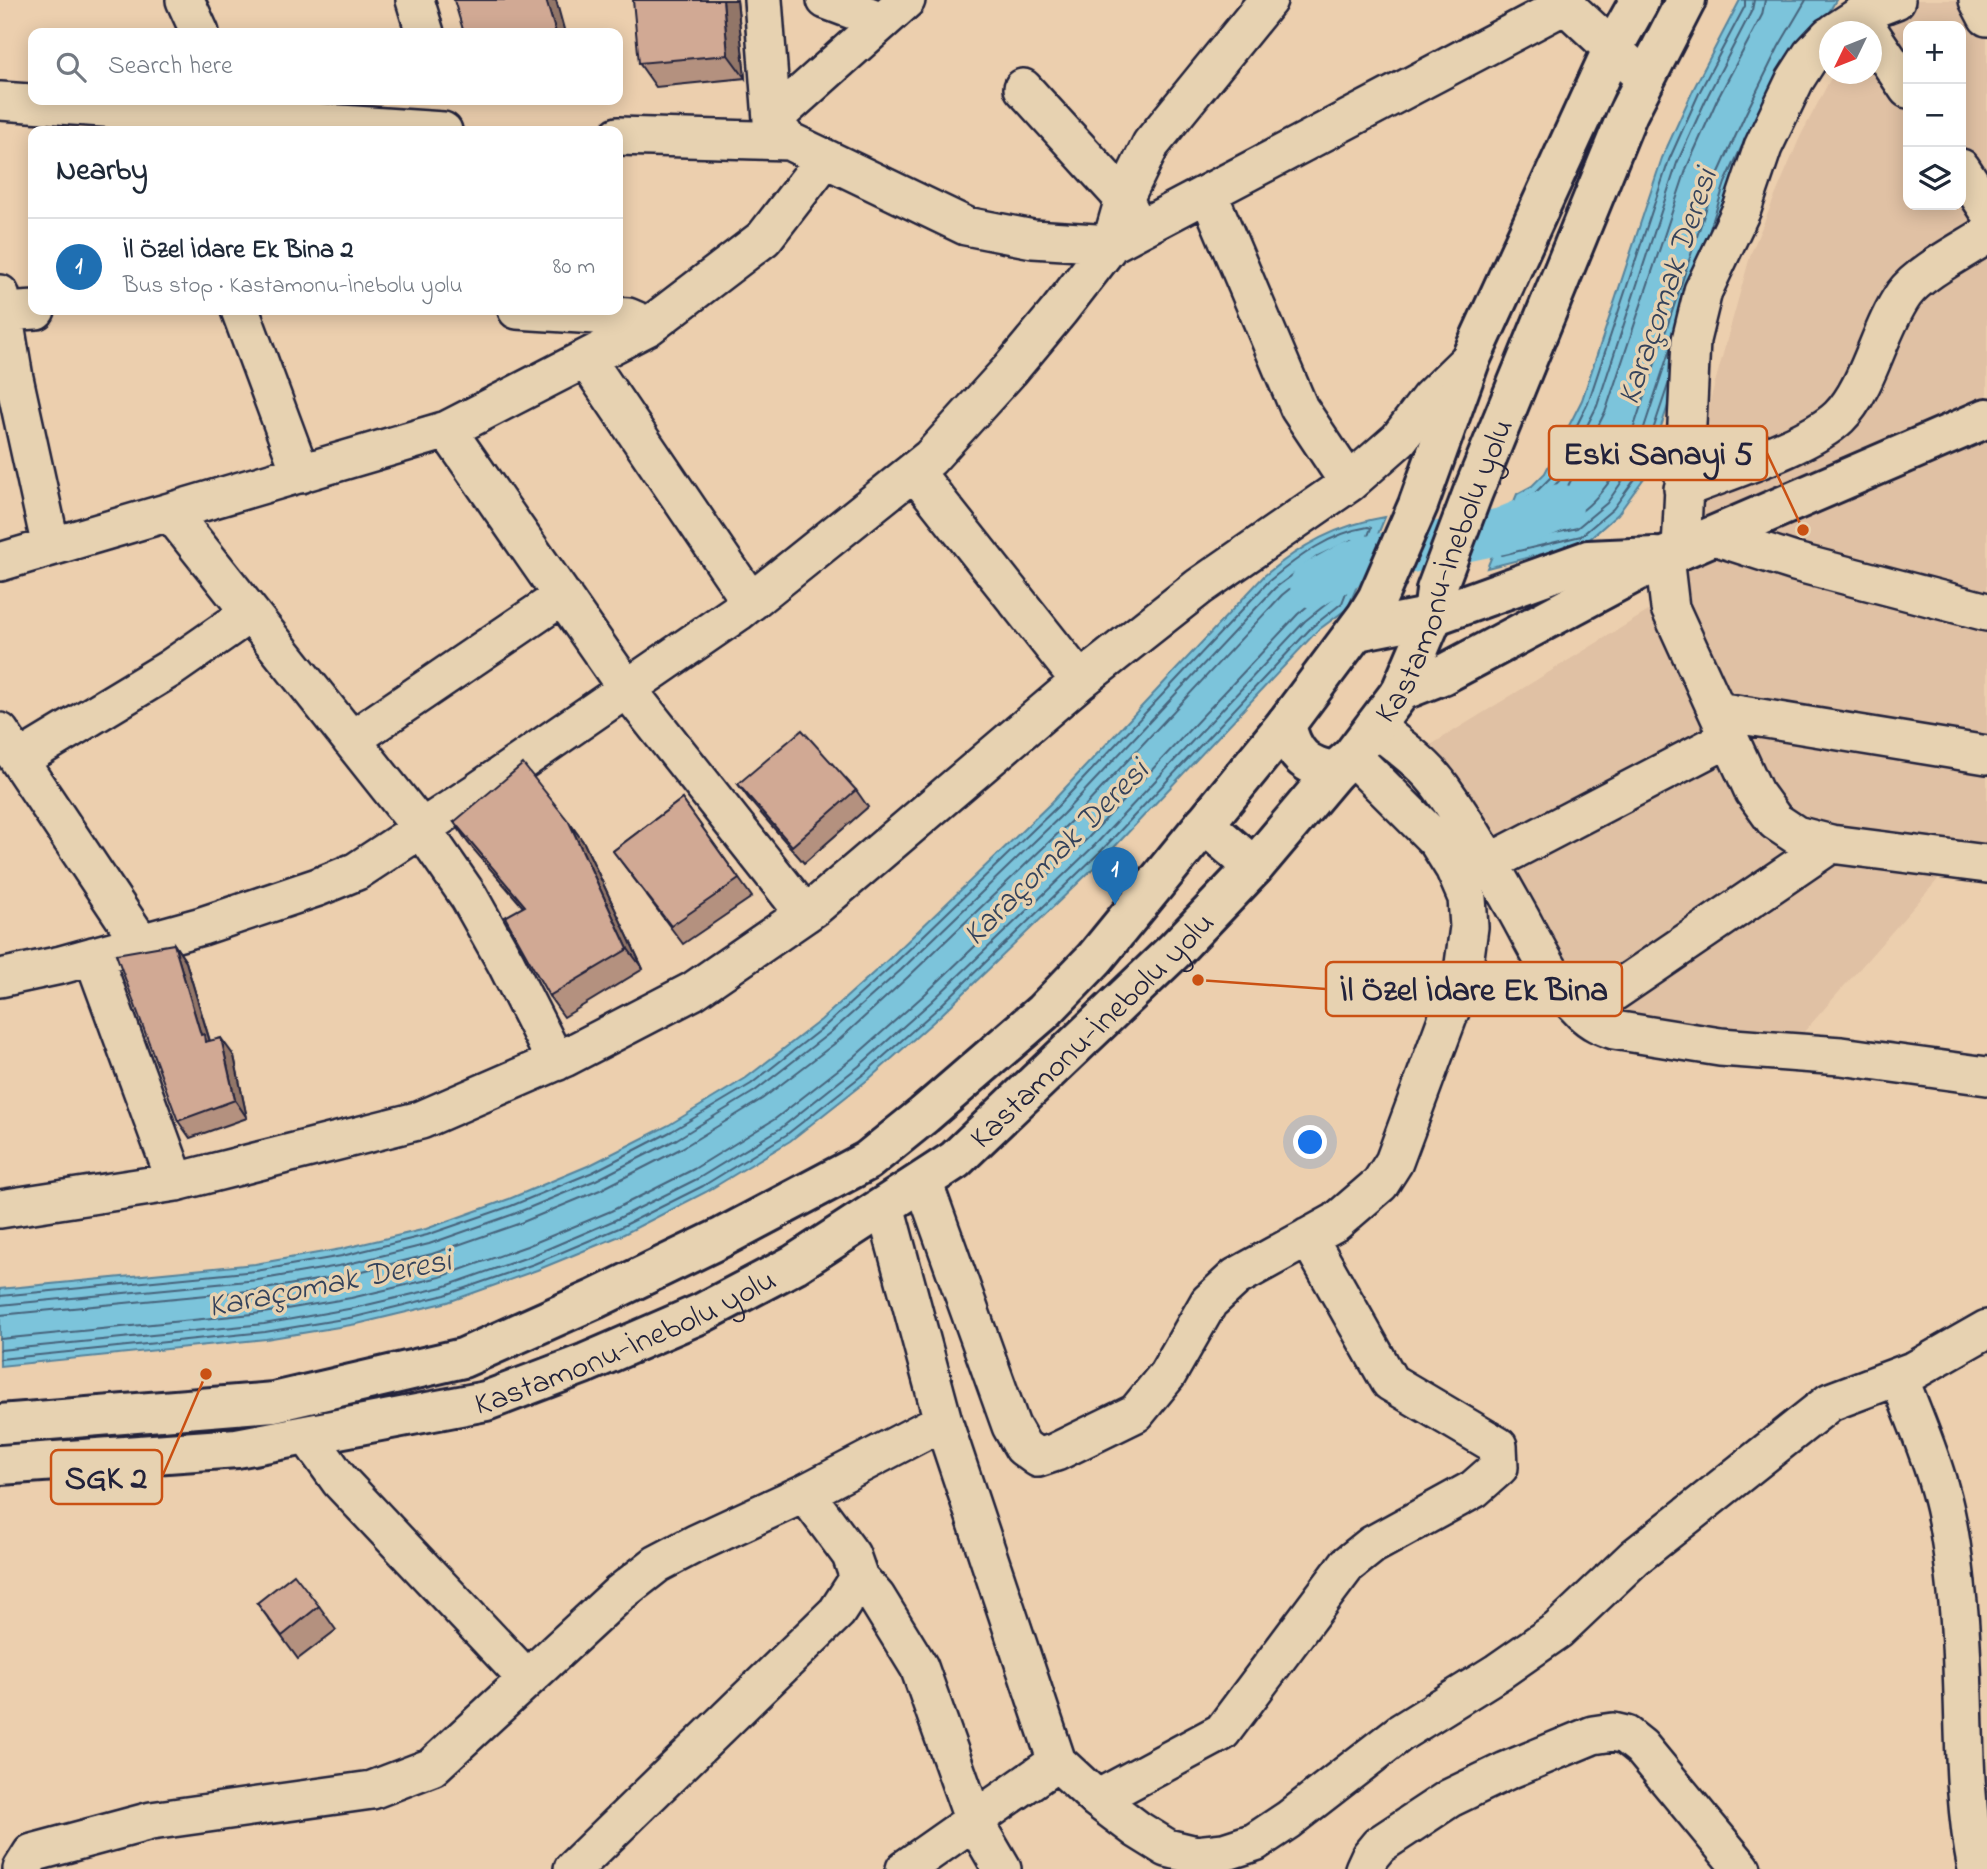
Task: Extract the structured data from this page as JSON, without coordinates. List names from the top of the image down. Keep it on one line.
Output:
{"streets":{"main road":["Kastamonu-İnebolu yolu"]},"water":["Karaçomak Deresi"],"places":["Eski Sanayi 5","İl Özel İdare Ek Bina","SGK 2"],"north":"bottom left","page":{"map_buttons":["+","−"],"search":"Search here","heading":"Nearby","list":[{"mark":"1","name":"İl Özel İdare Ek Bina 2","note":"Bus stop · Kastamonu-İnebolu yolu","value":"80 m"}],"pins":"1"}}
